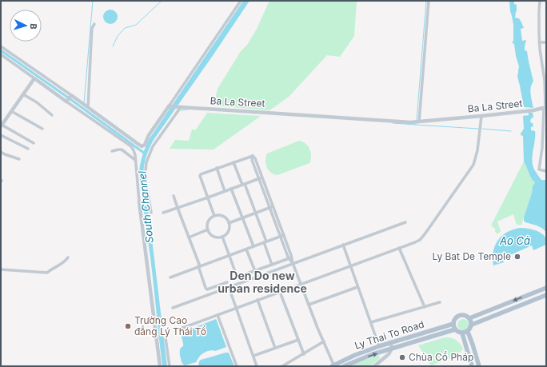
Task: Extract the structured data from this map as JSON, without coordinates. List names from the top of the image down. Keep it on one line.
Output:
{"streets":{"main road":["Ly Thai To Road"],"street":["Ba La Street"]},"districts":["Den Do new urban residence"],"water":["South Channel","Ao Cả"],"places":["Ly Bat De Temple","Trường Cao đẳng Lý Thái Tổ","Chùa Cổ Pháp"],"north":"right"}
